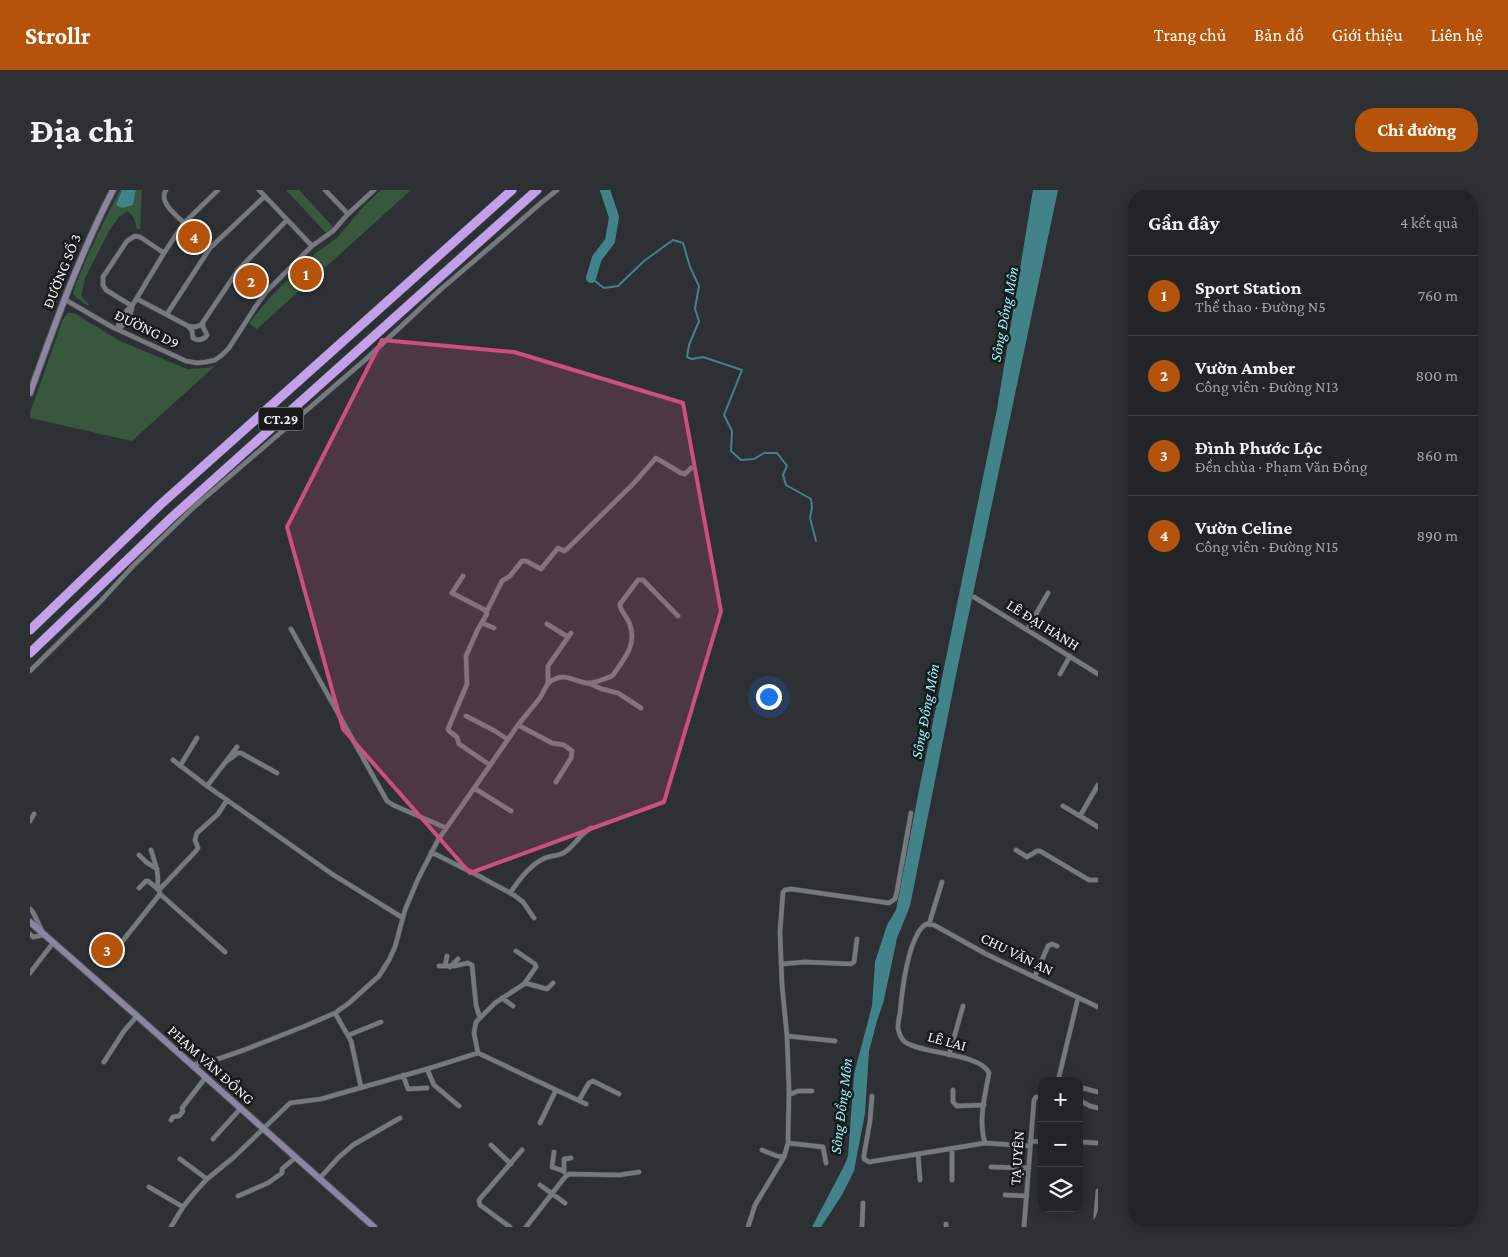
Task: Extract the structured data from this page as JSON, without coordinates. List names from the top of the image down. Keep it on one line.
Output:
{"streets":{"highway":["CT.29"],"main road":["ĐƯỜNG SỐ 3","PHẠM VĂN ĐỒNG"],"street":["ĐƯỜNG D9","LÊ ĐẠI HÀNH","CHU VĂN AN","LÊ LAI","TẠ UYÊN"]},"crossings":[["ĐƯỜNG SỐ 3","ĐƯỜNG D9"],["CHU VĂN AN","LÊ LAI"]],"water":["Sông Đồng Môn"],"page":{"header":"Strollr","nav":["Trang chủ","Bản đồ","Giới thiệu","Liên hệ"],"buttons":"Chỉ đường","title":"Địa chỉ","heading":["Gần đây","4 kết quả"],"pins":["4","1","2","3"],"list":[{"mark":"1","name":"Sport Station","note":"Thể thao · Đường N5","value":"760 m"},{"mark":"2","name":"Vườn Amber","note":"Công viên · Đường N13","value":"800 m"},{"mark":"3","name":"Đình Phước Lộc","note":"Đền chùa · Phạm Văn Đồng","value":"860 m"},{"mark":"4","name":"Vườn Celine","note":"Công viên · Đường N15","value":"890 m"}],"map_buttons":["+","−"]}}
